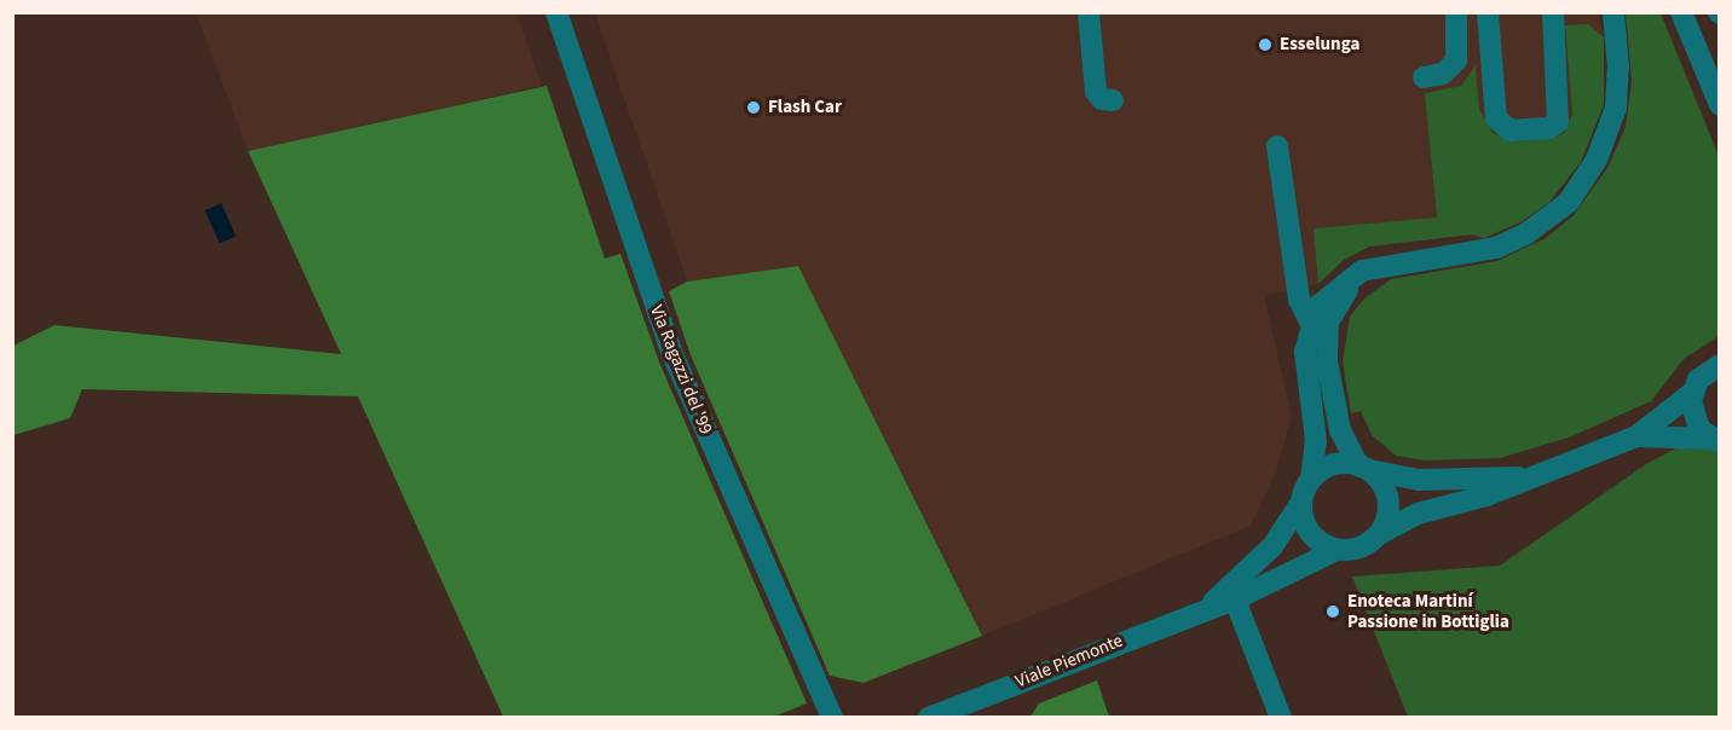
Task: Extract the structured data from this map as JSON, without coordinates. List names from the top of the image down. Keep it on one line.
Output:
{"streets":{"street":["Via Ragazzi del '99","Viale Piemonte"]},"places":["Esselunga","Flash Car","Enoteca Martiní Passione in Bottiglia"]}
